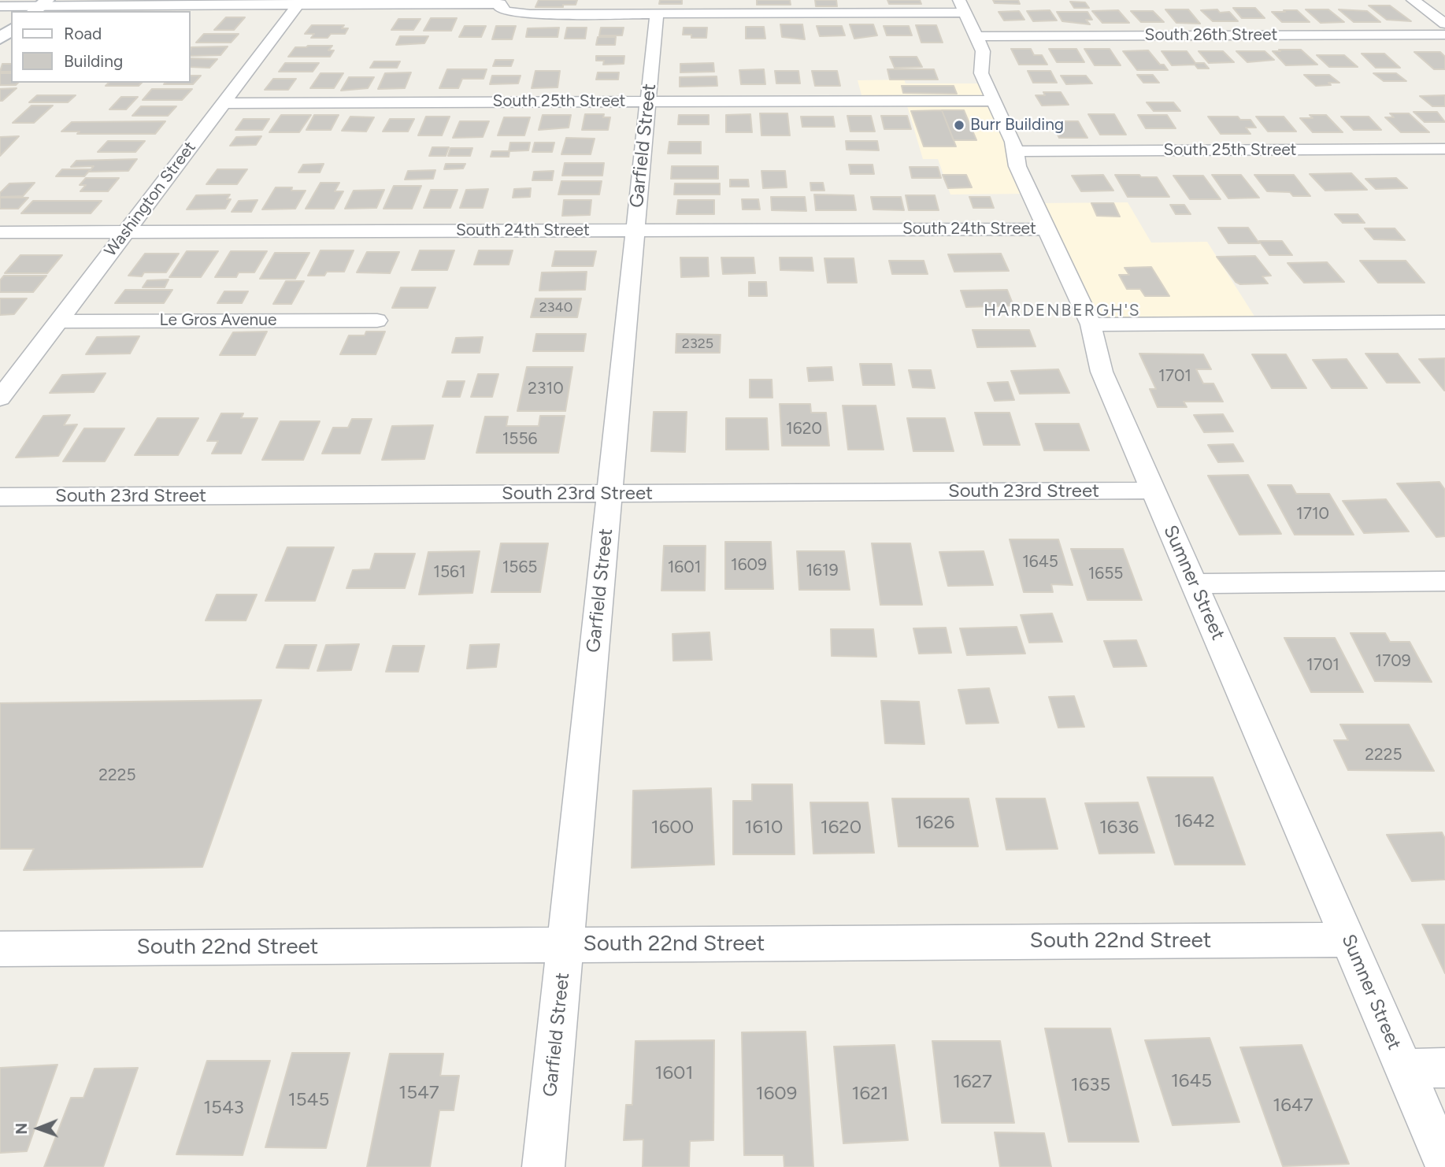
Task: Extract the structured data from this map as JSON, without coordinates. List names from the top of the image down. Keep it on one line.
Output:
{"streets":{"street":["South 26th Street","South 25th Street","Garfield Street","Washington Street","South 24th Street","Le Gros Avenue","South 23rd Street","Sumner Street","South 22nd Street"]},"crossings":[["South 26th Street","Sumner Street"],["South 25th Street","Garfield Street"],["South 25th Street","Washington Street"],["South 25th Street","Sumner Street"],["Garfield Street","South 24th Street"],["Garfield Street","South 23rd Street"],["Garfield Street","South 22nd Street"],["Washington Street","South 24th Street"],["Washington Street","Le Gros Avenue"],["South 24th Street","Sumner Street"],["South 23rd Street","Sumner Street"],["Sumner Street","South 22nd Street"]],"districts":["HARDENBERGH'S"],"places":["Burr Building"],"house_numbers":["2340","2325","1701","2310","1620","1556","1710","1645","1609","1565","1601","1619","1561","1655","1709","1701","2225","2225","1642","1626","1600","1610","1620","1636","1601","1645","1627","1635","1547","1609","1621","1545","1647","1543"],"legend":["Road","Building"],"north":"left"}
